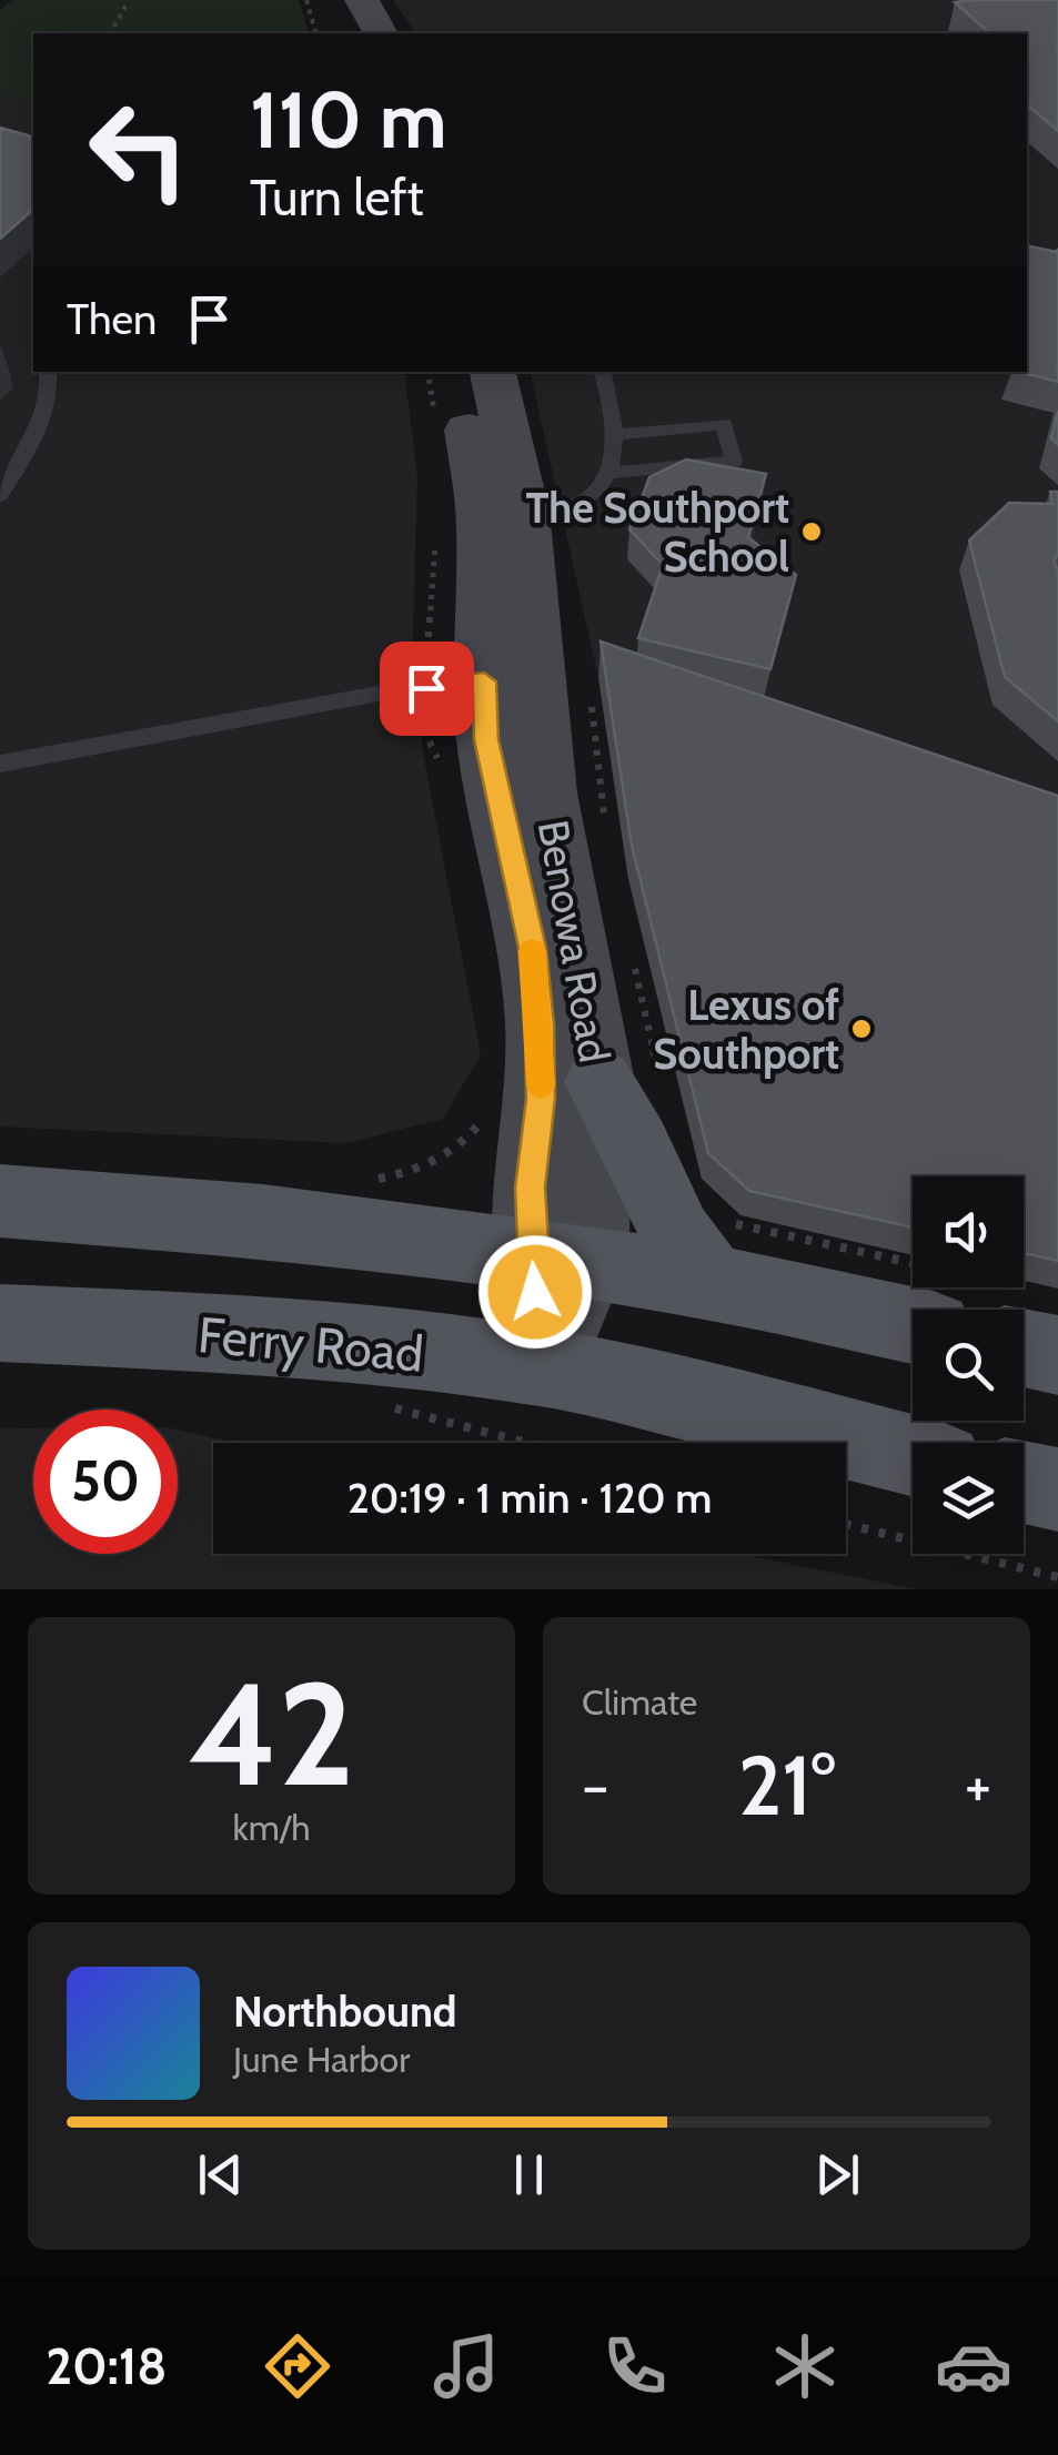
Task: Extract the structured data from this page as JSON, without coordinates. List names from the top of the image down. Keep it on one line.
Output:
{"streets":{"main road":["Benowa Road","Ferry Road"]},"crossings":[["Benowa Road","Ferry Road"]],"places":["The Southport School","Lexus of Southport"],"page":{"turn":["110 m","Turn left"],"then":"Then","limit":"50","trip":"20:19 · 1 min · 120 m","tile":[["42","km/h"],"Climate"],"heat":["−","21°","+"],"song":["Northbound","June Harbor"],"tabs":"20:18"}}
